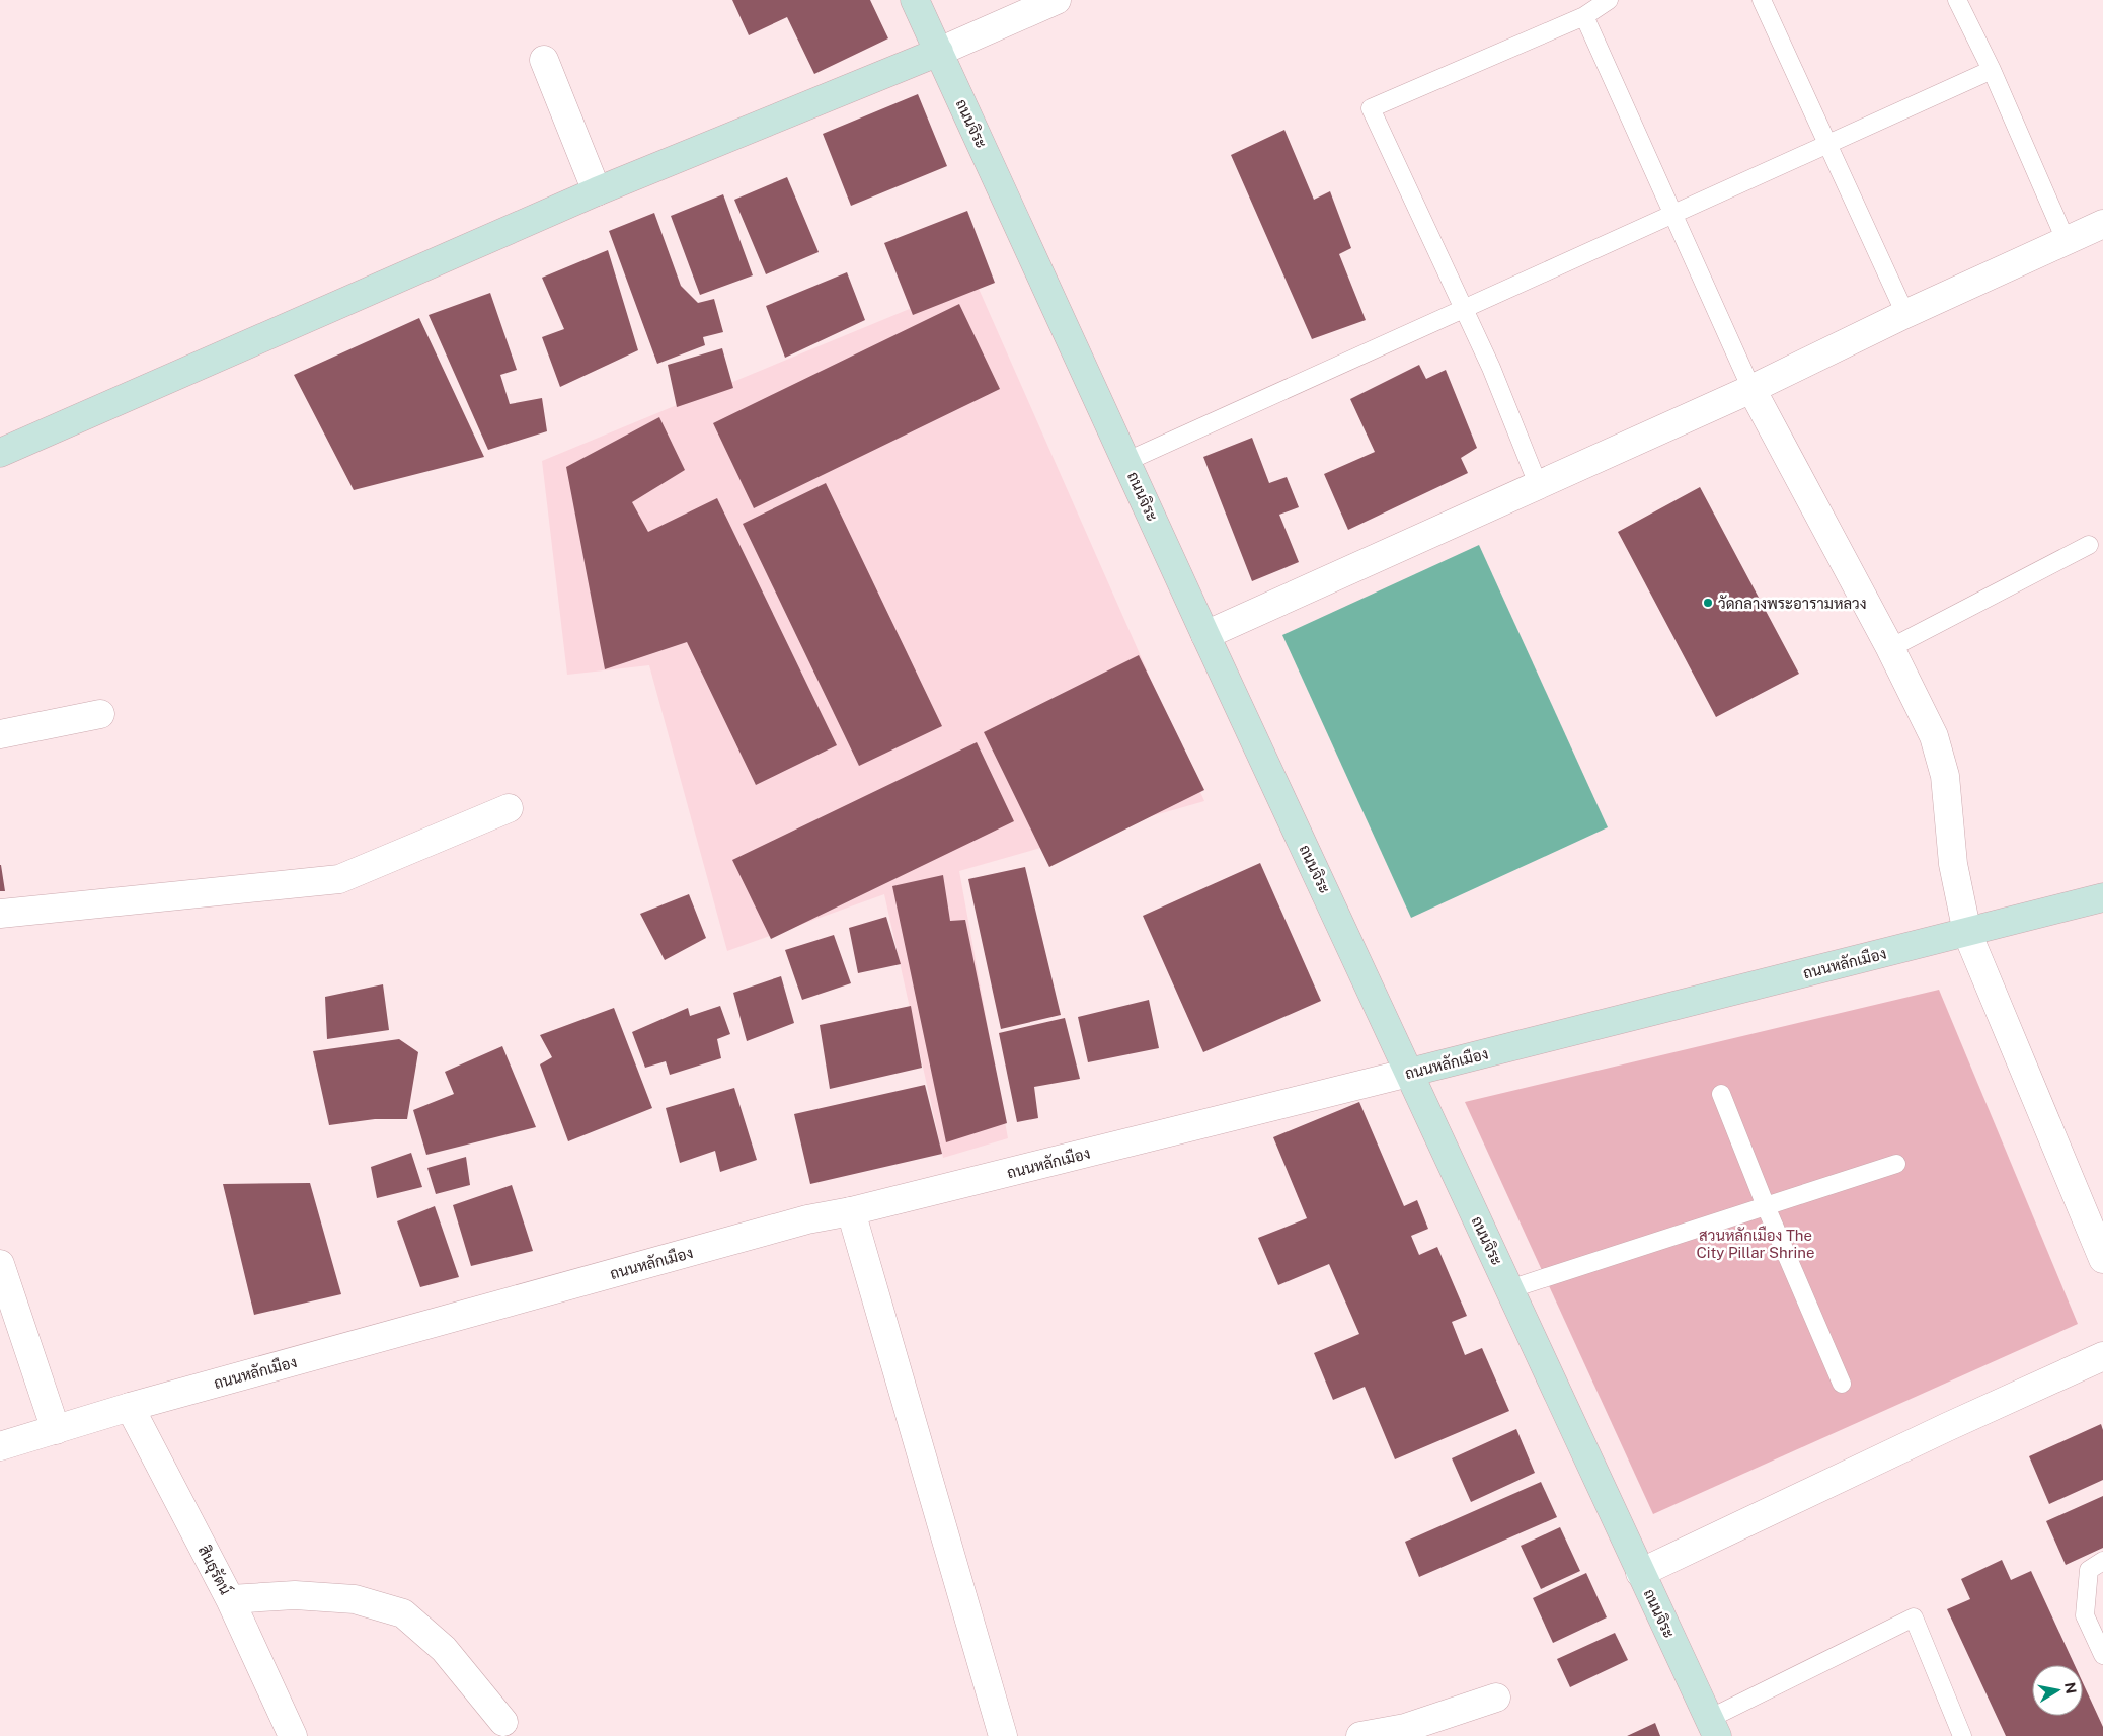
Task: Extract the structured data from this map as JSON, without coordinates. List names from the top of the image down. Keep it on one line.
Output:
{"streets":{"main road":["ถนนจิระ","ถนนหลักเมือง"],"street":["สินธุรัตน์"]},"crossings":[["ถนนจิระ","ถนนหลักเมือง"],["ถนนหลักเมือง","สินธุรัตน์"]],"parks":["สวนหลักเมือง The City Pillar Shrine"],"places":["วัดกลางพระอารามหลวง"],"north":"right"}
